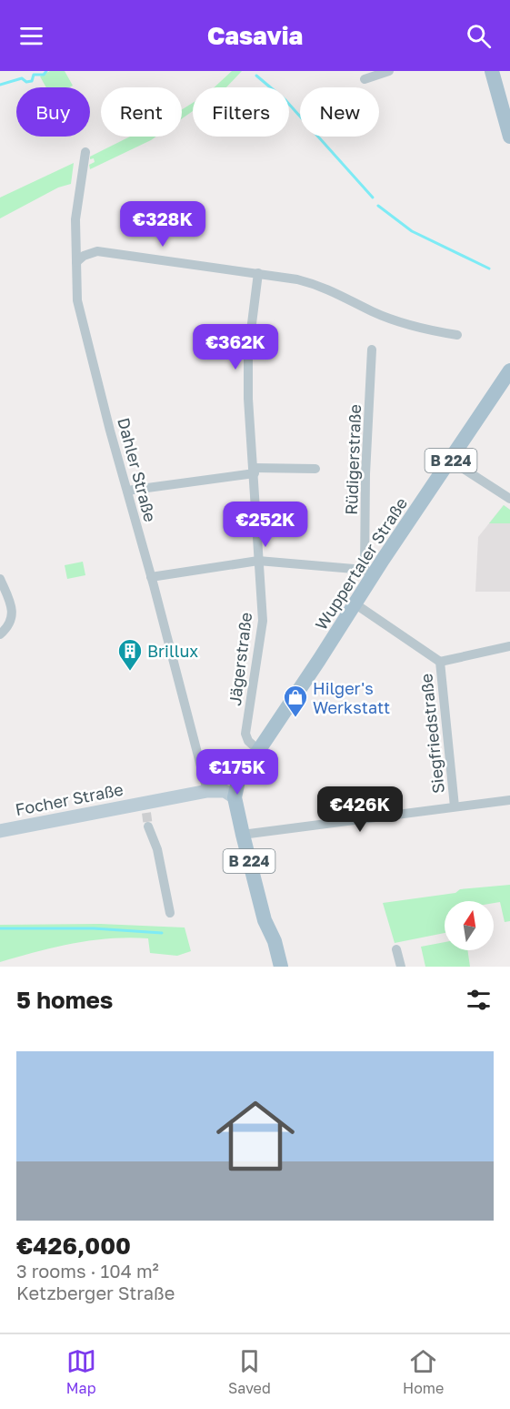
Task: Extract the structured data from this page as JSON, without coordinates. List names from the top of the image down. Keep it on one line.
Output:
{"streets":{"main road":["B 224","Wuppertaler Straße","Focher Straße"],"street":["Rüdigerstraße","Dahler Straße","Jägerstraße","Siegfriedstraße"]},"crossings":[["Rüdigerstraße","Wuppertaler Straße"],["B 224","Wuppertaler Straße"],["B 224","Focher Straße"],["Dahler Straße","Focher Straße"],["Wuppertaler Straße","Jägerstraße"],["Wuppertaler Straße","Siegfriedstraße"],["Wuppertaler Straße","Focher Straße"]],"places":{"building":["Brillux"],"shop":["Hilger's Werkstatt"]},"north":"top","page":{"header":"Casavia","chip":["Buy","Rent","Filters","New"],"price":["€328K","€362K","€252K","€175K","€426K"],"heading":"5 homes","list":[{"name":"€426,000","note":"3 rooms · 104 m² · Ketzberger Straße"}],"tabs":["Map","Saved","Home"]}}
